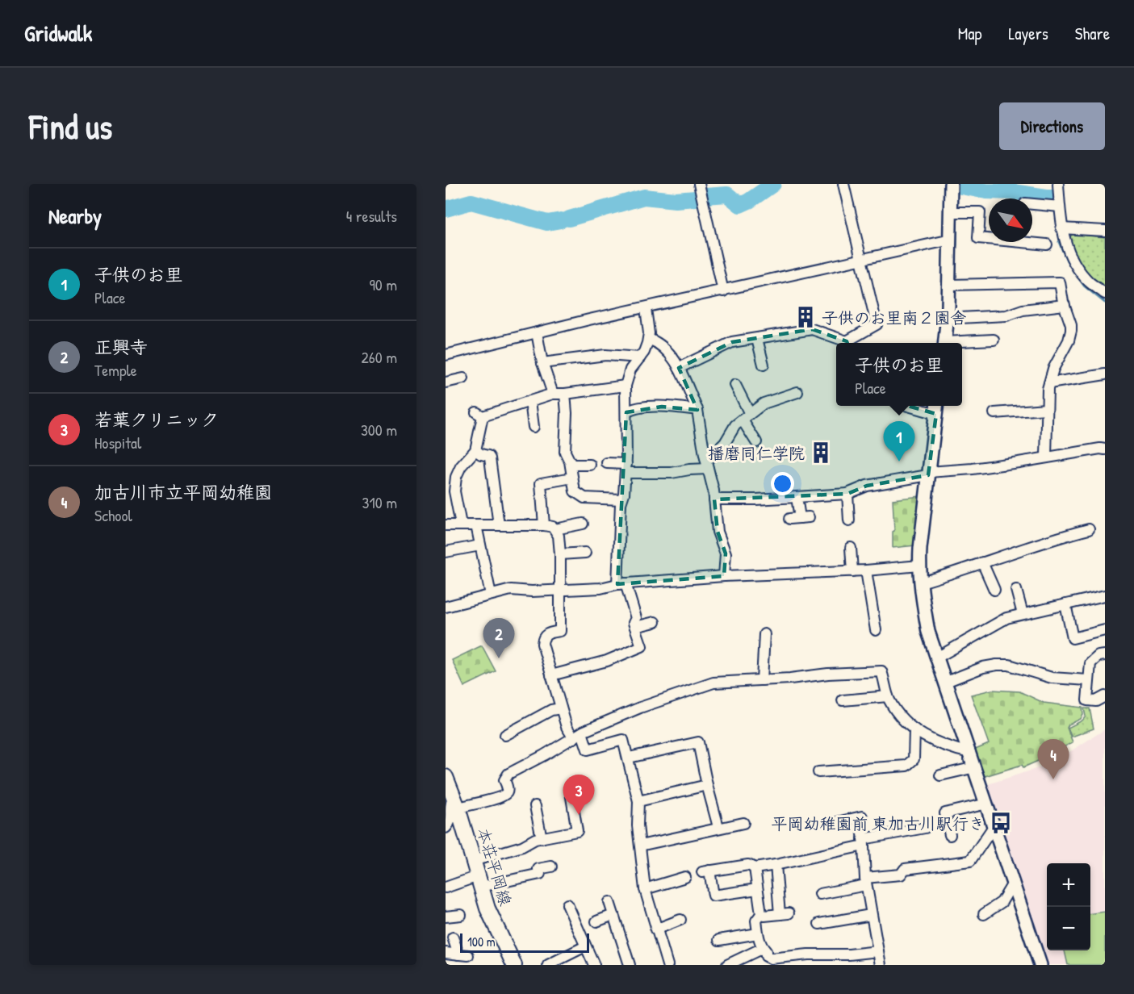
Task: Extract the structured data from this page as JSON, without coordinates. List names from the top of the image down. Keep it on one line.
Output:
{"streets":{"main road":["本荘平岡線"]},"places":{"building":["子供のお里南２園舎","播磨同仁学院"],"bus stop":["平岡幼稚園前 東加古川駅行き"]},"scale_bar":"100 m","north":"bottom right","page":{"header":"Gridwalk","nav":["Map","Layers","Share"],"buttons":"Directions","title":"Find us","heading":["Nearby","4 results"],"list":[{"mark":"1","name":"子供のお里","note":"Place","value":"90 m"},{"mark":"2","name":"正興寺","note":"Temple","value":"260 m"},{"mark":"3","name":"若葉クリニック","note":"Hospital","value":"300 m"},{"mark":"4","name":"加古川市立平岡幼稚園","note":"School","value":"310 m"}],"popup":["子供のお里","Place"],"pins":["1","2","4","3"],"map_buttons":["+","−"],"scale":"100 m"}}
